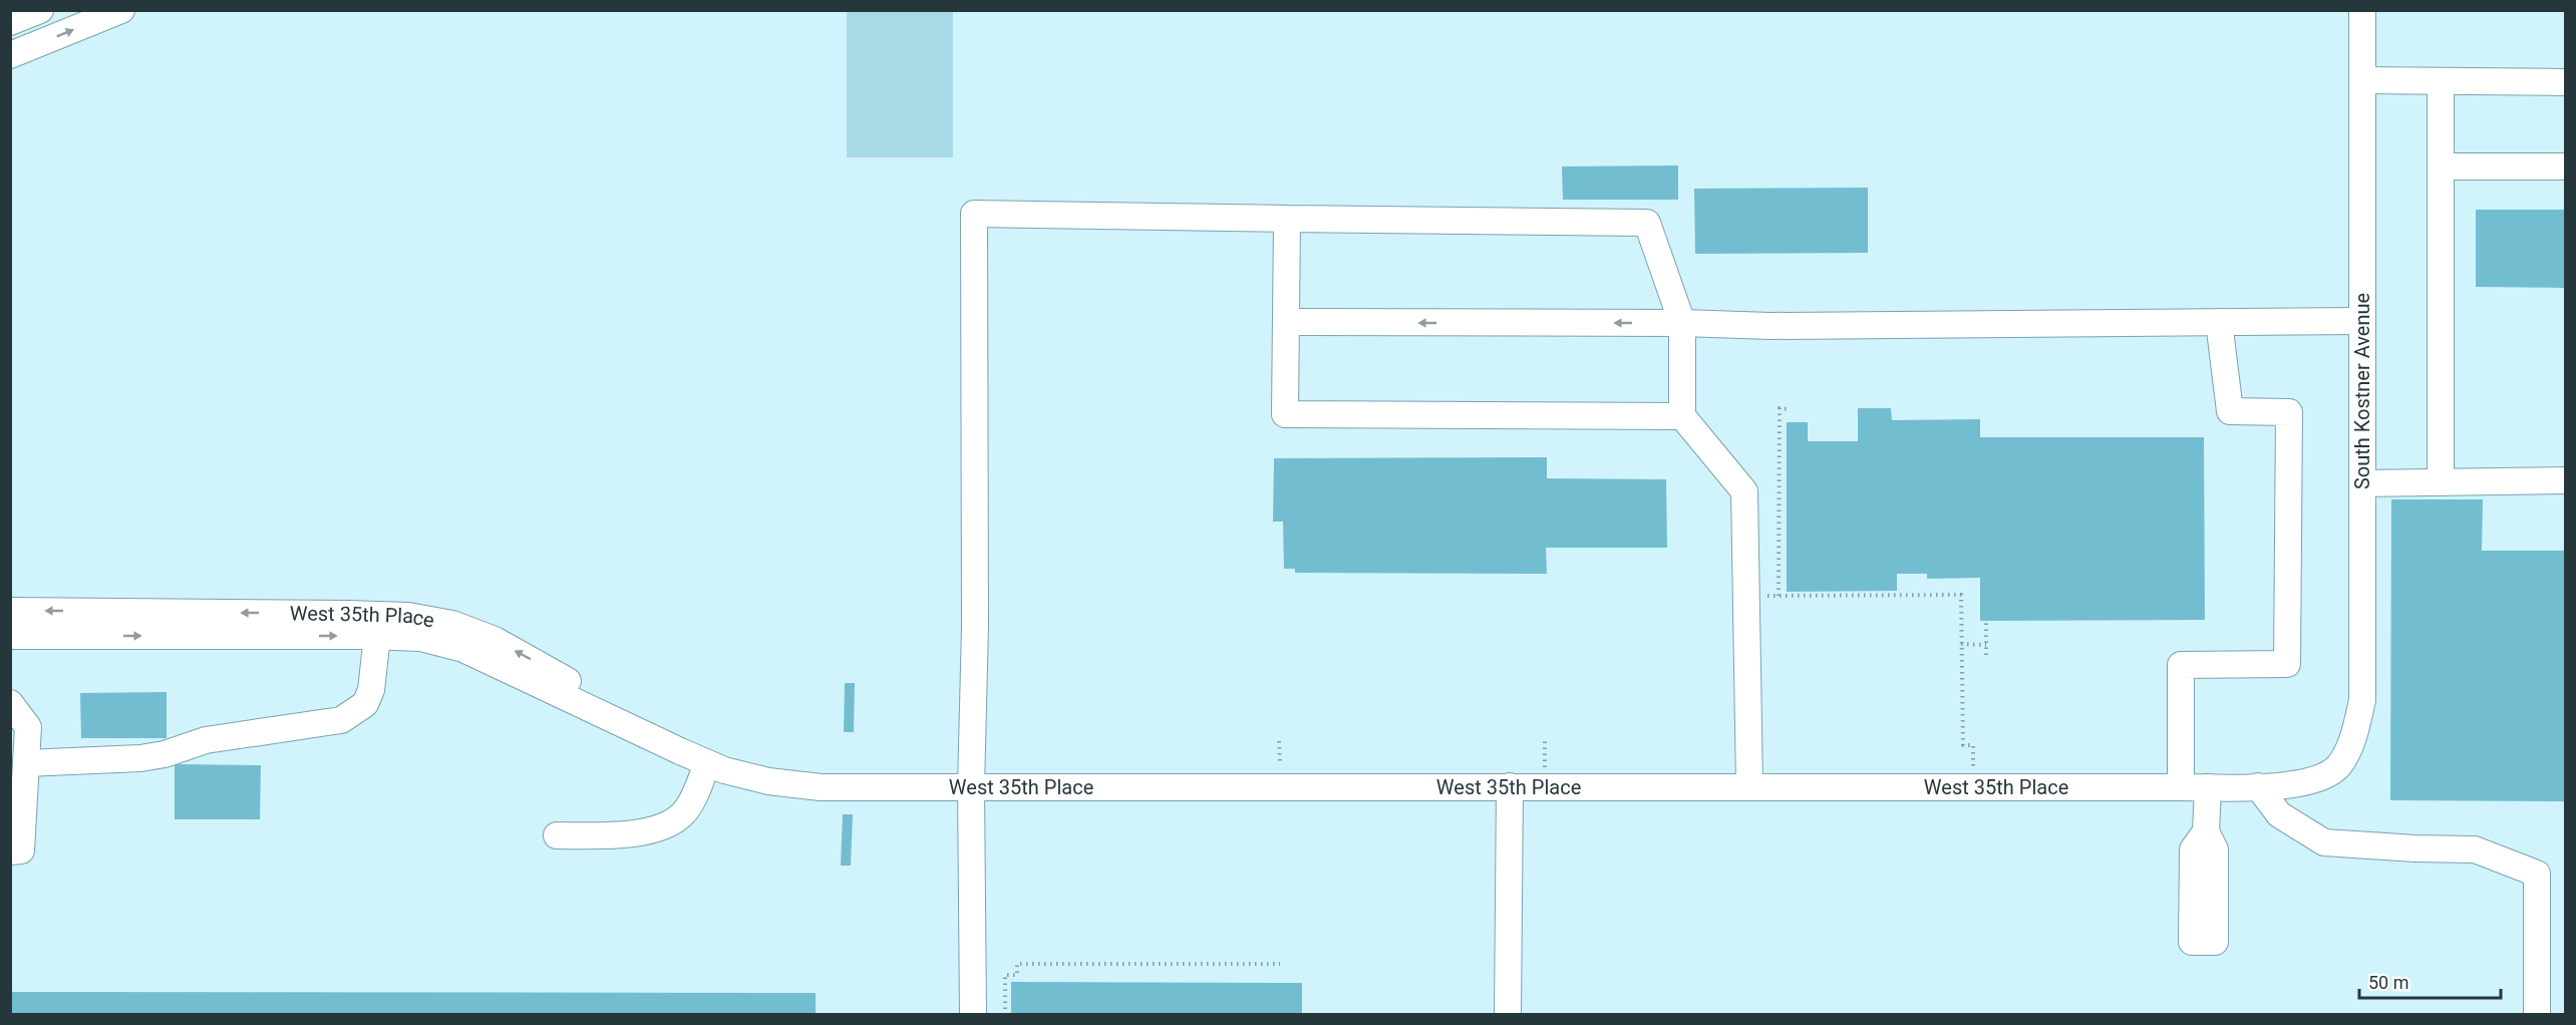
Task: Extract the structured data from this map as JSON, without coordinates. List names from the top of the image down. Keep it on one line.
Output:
{"streets":{"street":["South Kostner Avenue","West 35th Place"]},"crossings":[["South Kostner Avenue","West 35th Place"]],"scale_bar":"50 m"}
